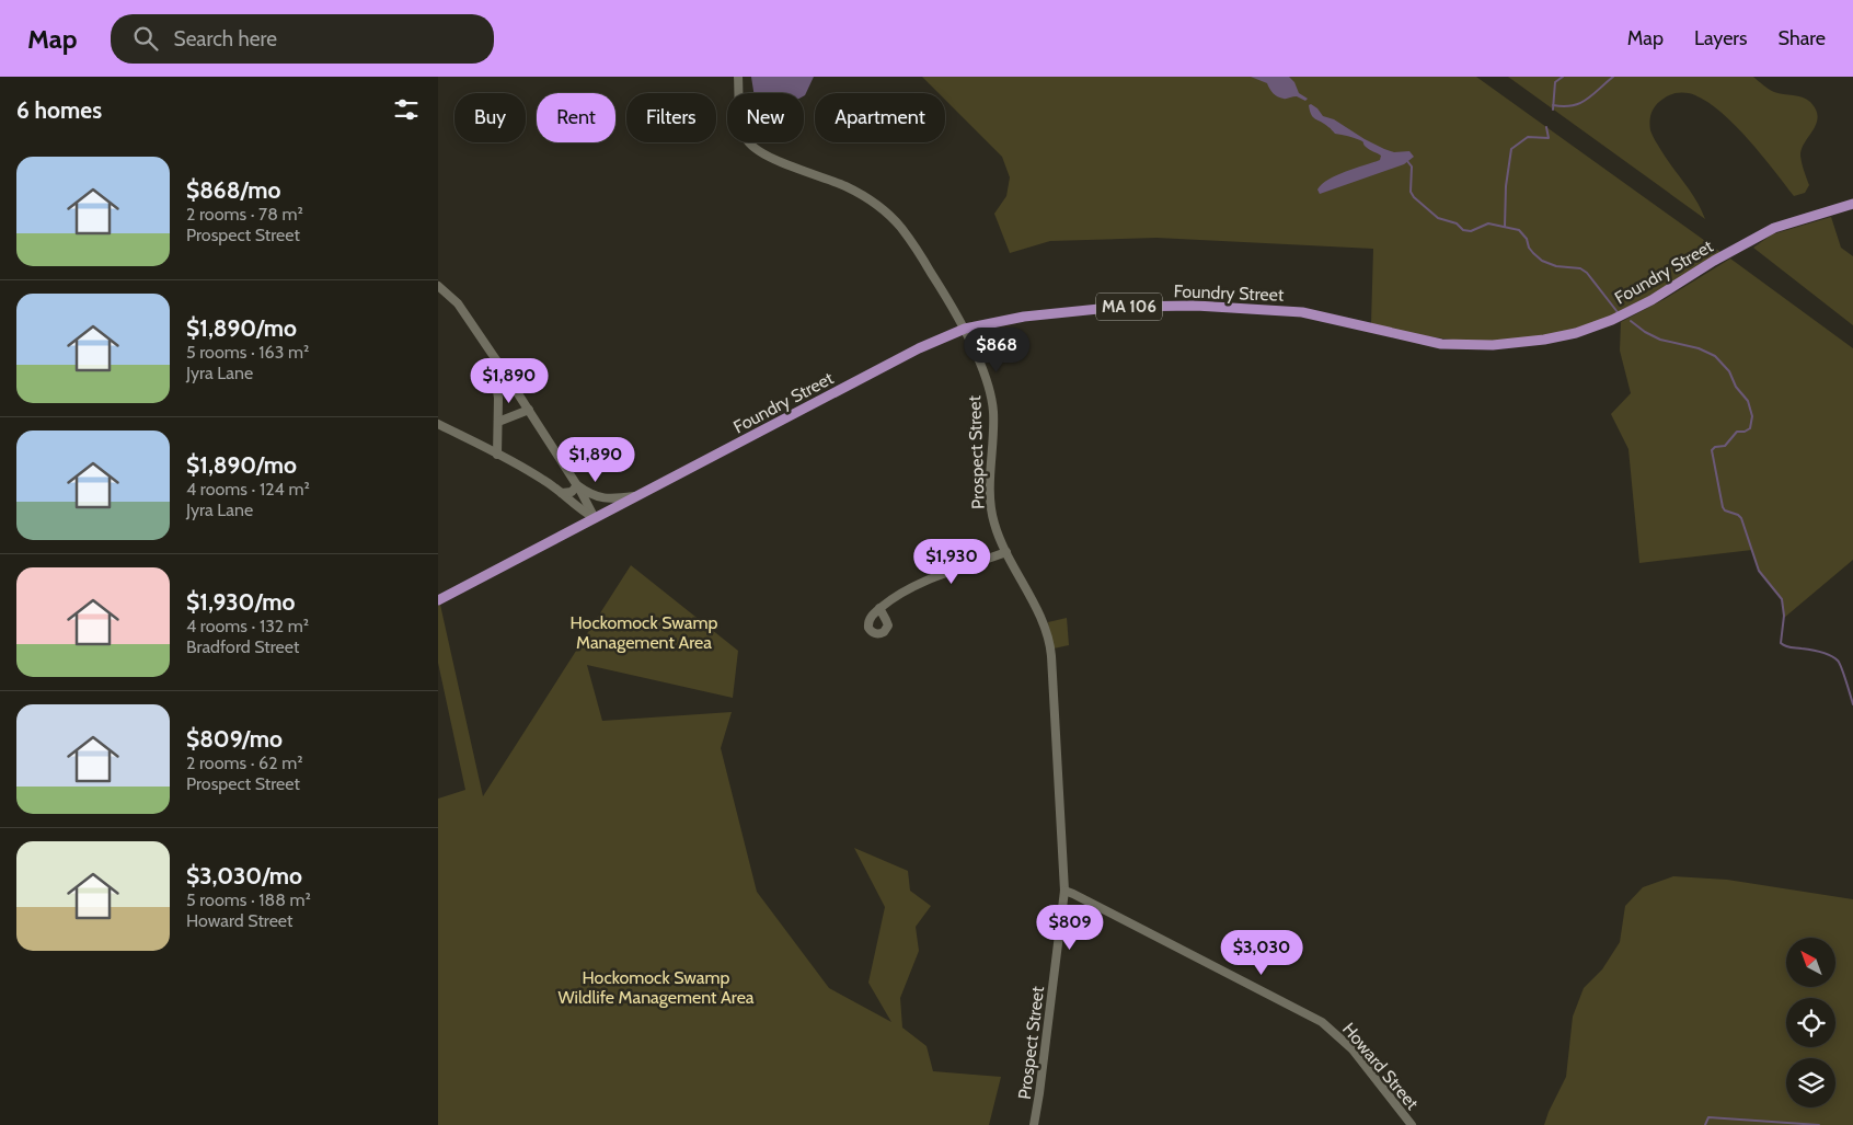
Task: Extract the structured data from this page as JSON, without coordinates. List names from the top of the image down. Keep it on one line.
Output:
{"streets":{"main road":["Foundry Street","MA 106"],"street":["Prospect Street","Howard Street"]},"crossings":[["Foundry Street","Prospect Street"],["Prospect Street","Howard Street"]],"parks":["Hockomock Swamp Management Area","Hockomock Swamp Wildlife Management Area"],"north":"top left","page":{"header":"Map","search":"Search here","nav":["Map","Layers","Share"],"heading":"6 homes","chip":["Buy","Rent","Filters","New","Apartment"],"list":[{"name":"$868/mo","note":"2 rooms · 78 m² · Prospect Street"},{"name":"$1,890/mo","note":"5 rooms · 163 m² · Jyra Lane"},{"name":"$1,890/mo","note":"4 rooms · 124 m² · Jyra Lane"},{"name":"$1,930/mo","note":"4 rooms · 132 m² · Bradford Street"},{"name":"$809/mo","note":"2 rooms · 62 m² · Prospect Street"},{"name":"$3,030/mo","note":"5 rooms · 188 m² · Howard Street"}],"price":["$868","$1,890","$1,890","$1,930","$809","$3,030"]}}
